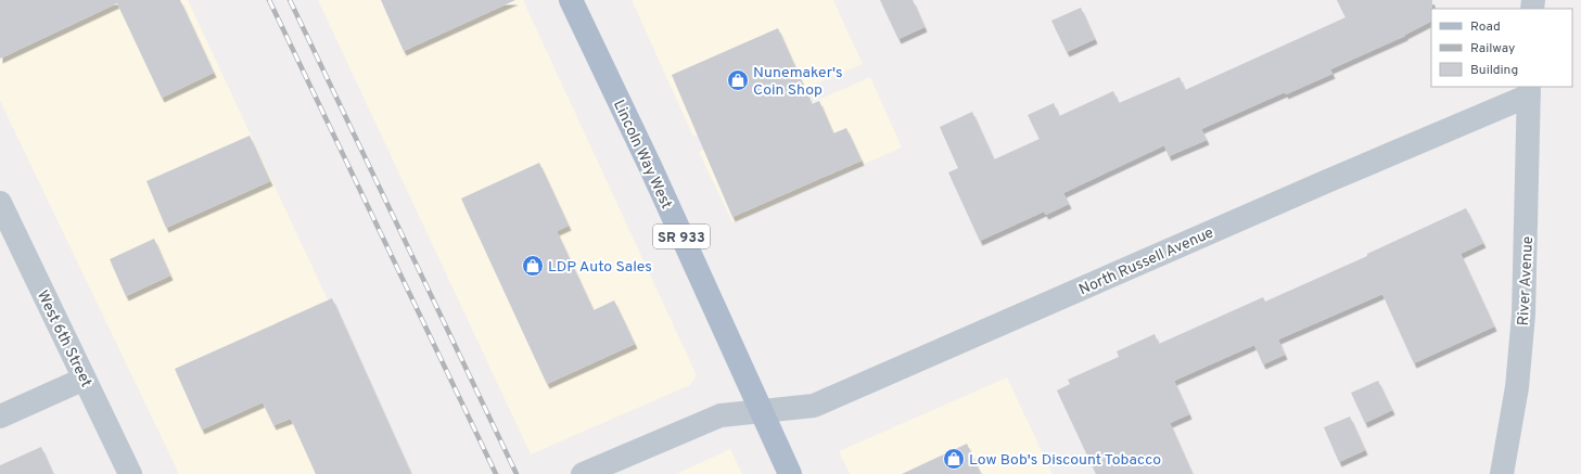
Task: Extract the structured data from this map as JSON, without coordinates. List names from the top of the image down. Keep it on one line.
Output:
{"streets":{"main road":["Lincoln Way West","SR 933"],"street":["North Russell Avenue","River Avenue","West 6th Street"]},"crossings":[["Lincoln Way West","North Russell Avenue"],["North Russell Avenue","River Avenue"]],"places":{"shop":["Nunemaker's Coin Shop","LDP Auto Sales","Low Bob's Discount Tobacco"]},"legend":["Road","Railway","Building"]}
